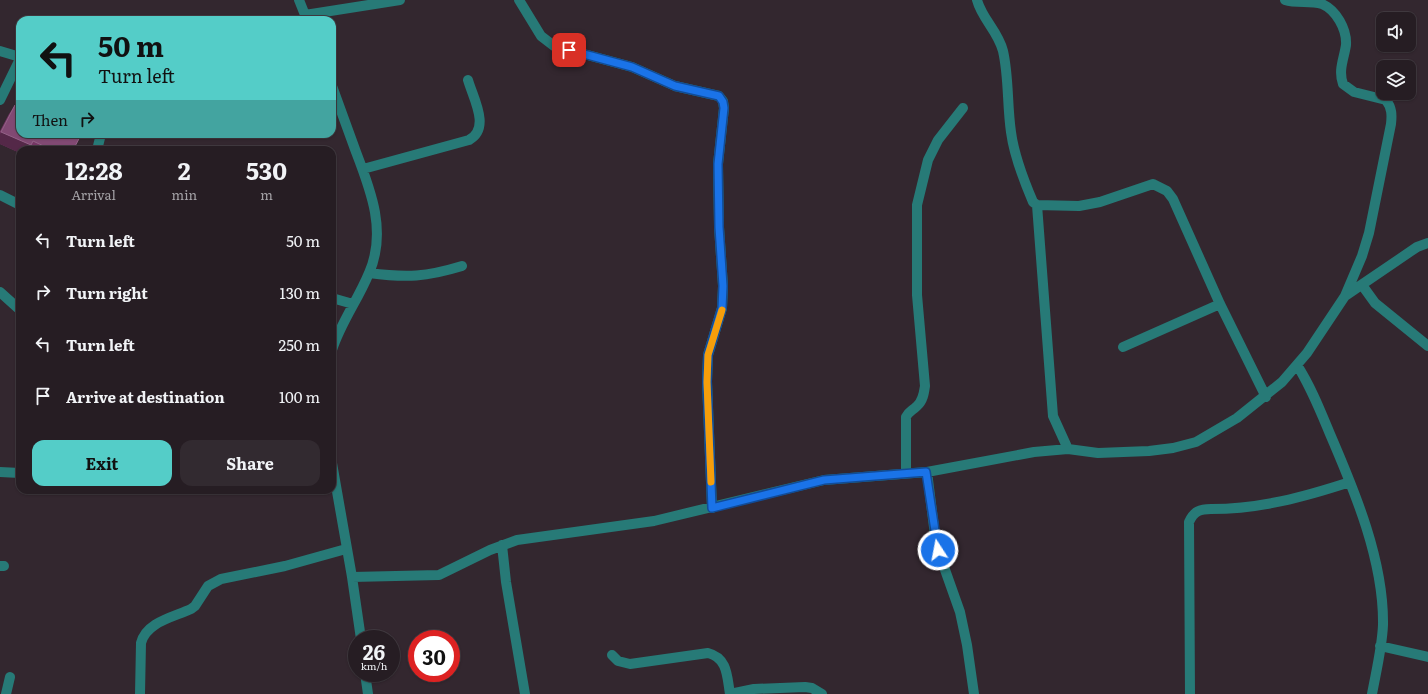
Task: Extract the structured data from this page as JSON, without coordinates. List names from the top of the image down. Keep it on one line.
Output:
{"page":{"turn":["50 m","Turn left"],"then":"Then","eta":["12:28","Arrival","2","min","530","m"],"list":[{"name":"Turn left","value":"50 m"},{"name":"Turn right","value":"130 m"},{"name":"Turn left","value":"250 m"},{"name":"Arrive at destination","value":"100 m"}],"buttons":["Exit","Share"],"speed":"26 km/h","limit":"30"}}
